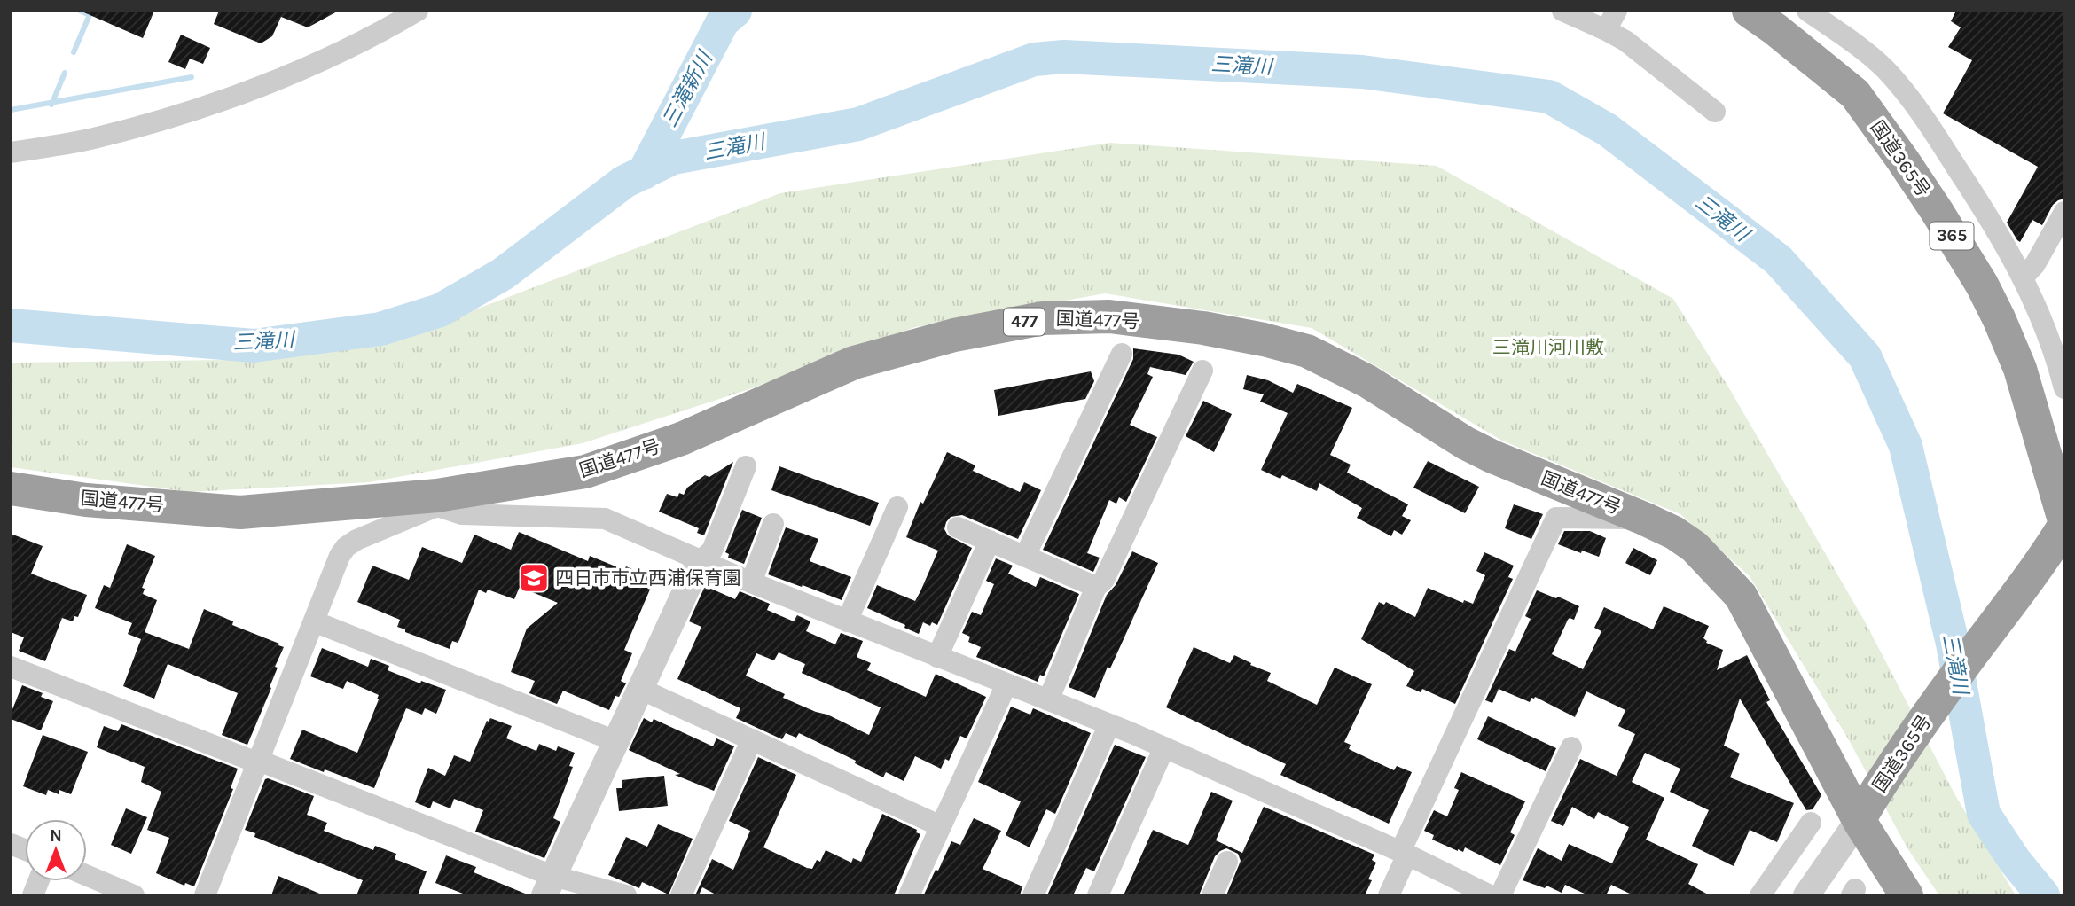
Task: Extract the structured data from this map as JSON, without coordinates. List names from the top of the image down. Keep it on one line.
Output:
{"streets":{"highway":["国道365号","365","国道477号","477"]},"crossings":[["国道365号","国道477号"]],"water":["三滝川","三滝新川"],"parks":["三滝川河川敷"],"places":{"school or university":["四日市市立西浦保育園"]},"north":"top"}
